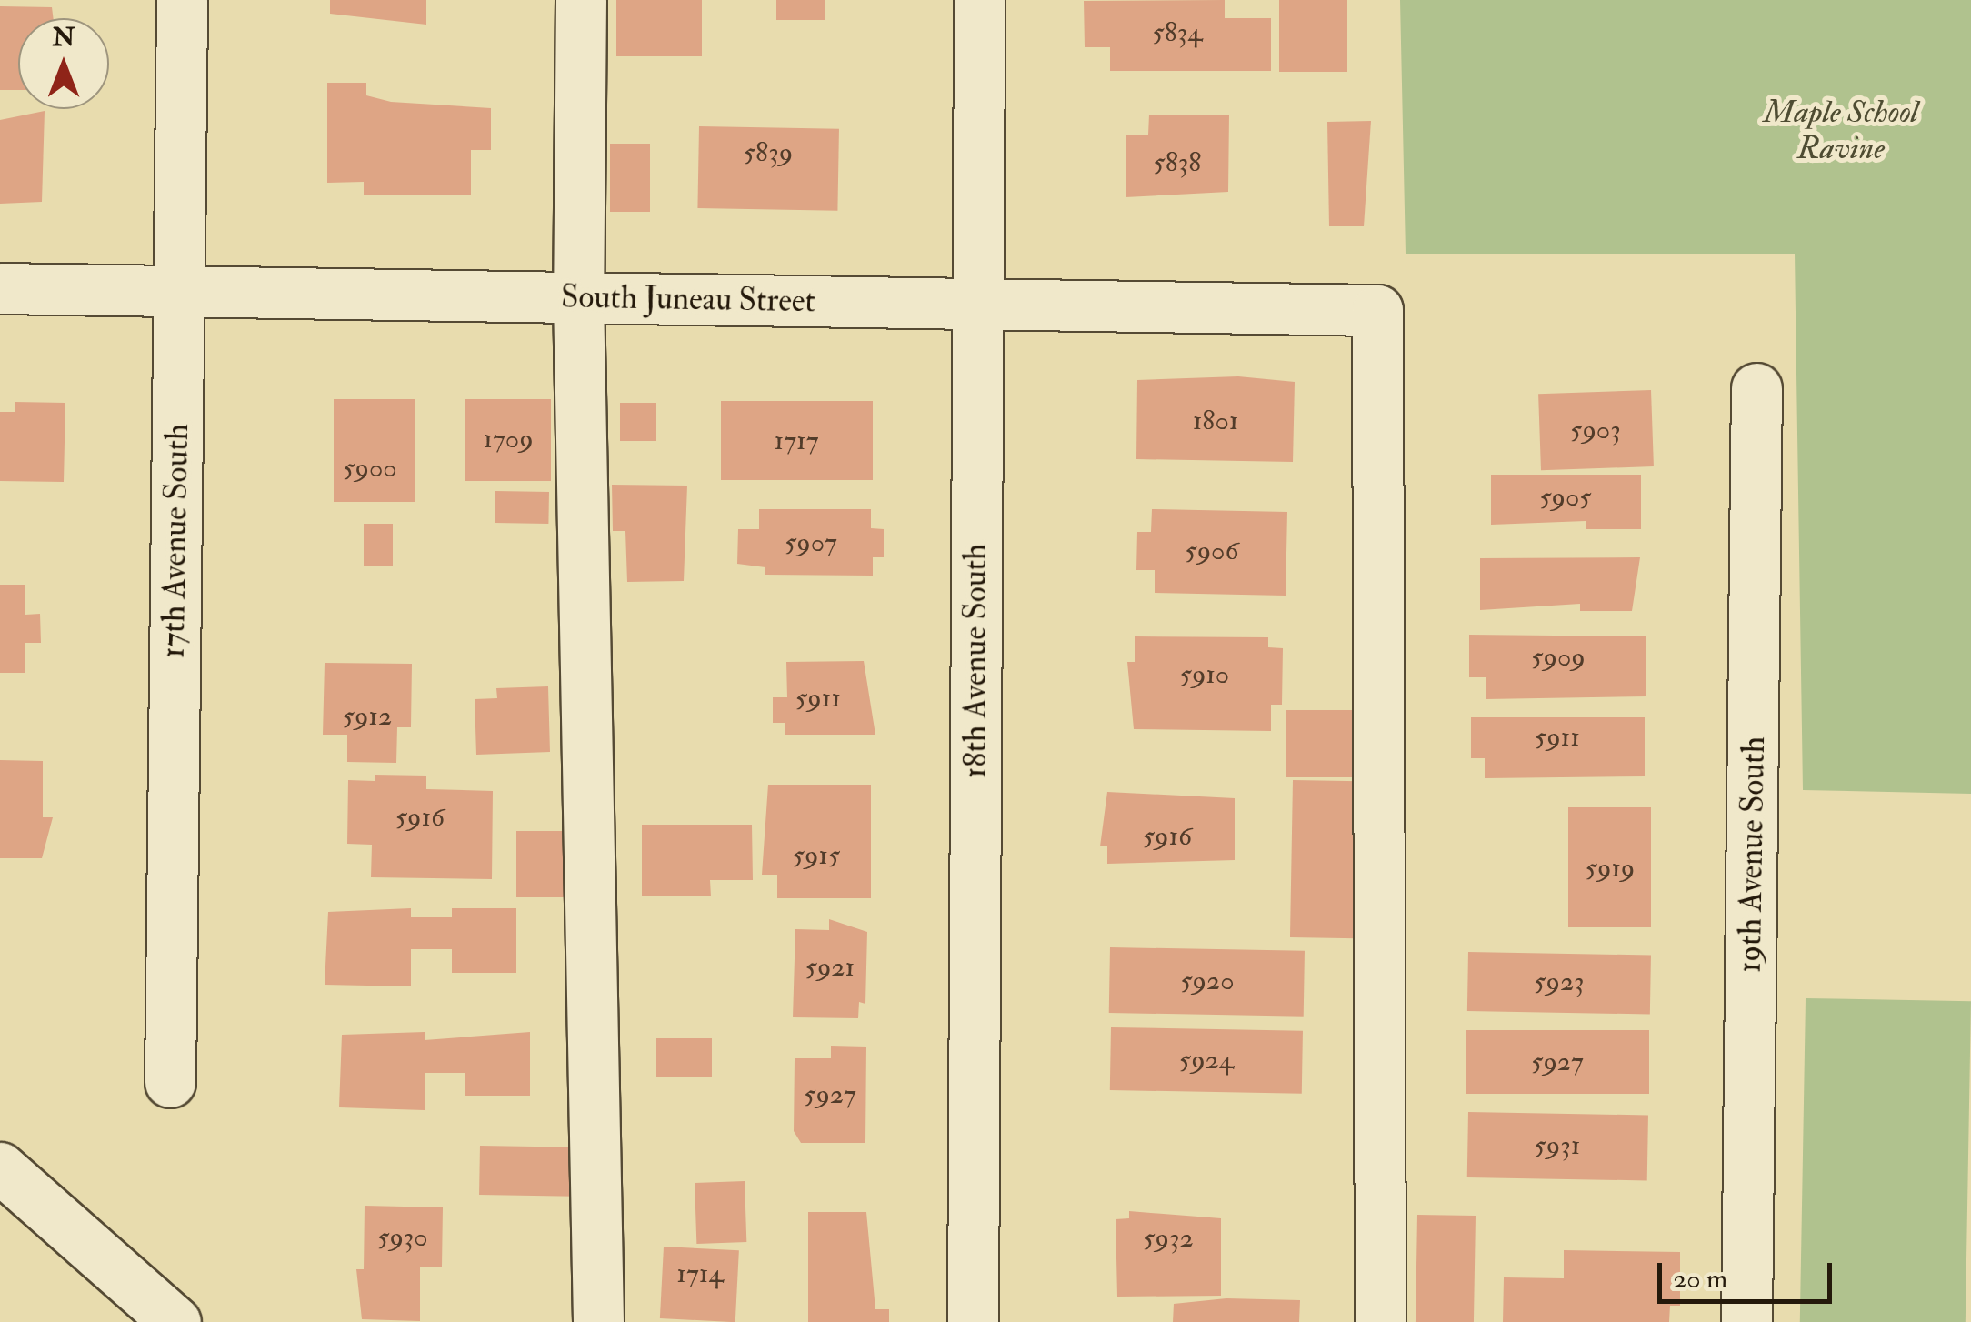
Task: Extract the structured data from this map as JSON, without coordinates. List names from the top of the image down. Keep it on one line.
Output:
{"streets":{"street":["South Juneau Street","17th Avenue South","18th Avenue South","19th Avenue South"]},"crossings":[["South Juneau Street","17th Avenue South"],["South Juneau Street","18th Avenue South"]],"parks":["Maple School Ravine"],"house_numbers":["5834","5839","5838","1801","5903","1709","1717","5900","5905","5907","5906","5909","5910","5911","5912","5911","5916","5916","5915","5919","5921","5920","5923","5924","5927","5927","5931","5930","5932","1714"],"scale_bar":"20 m","north":"top"}
